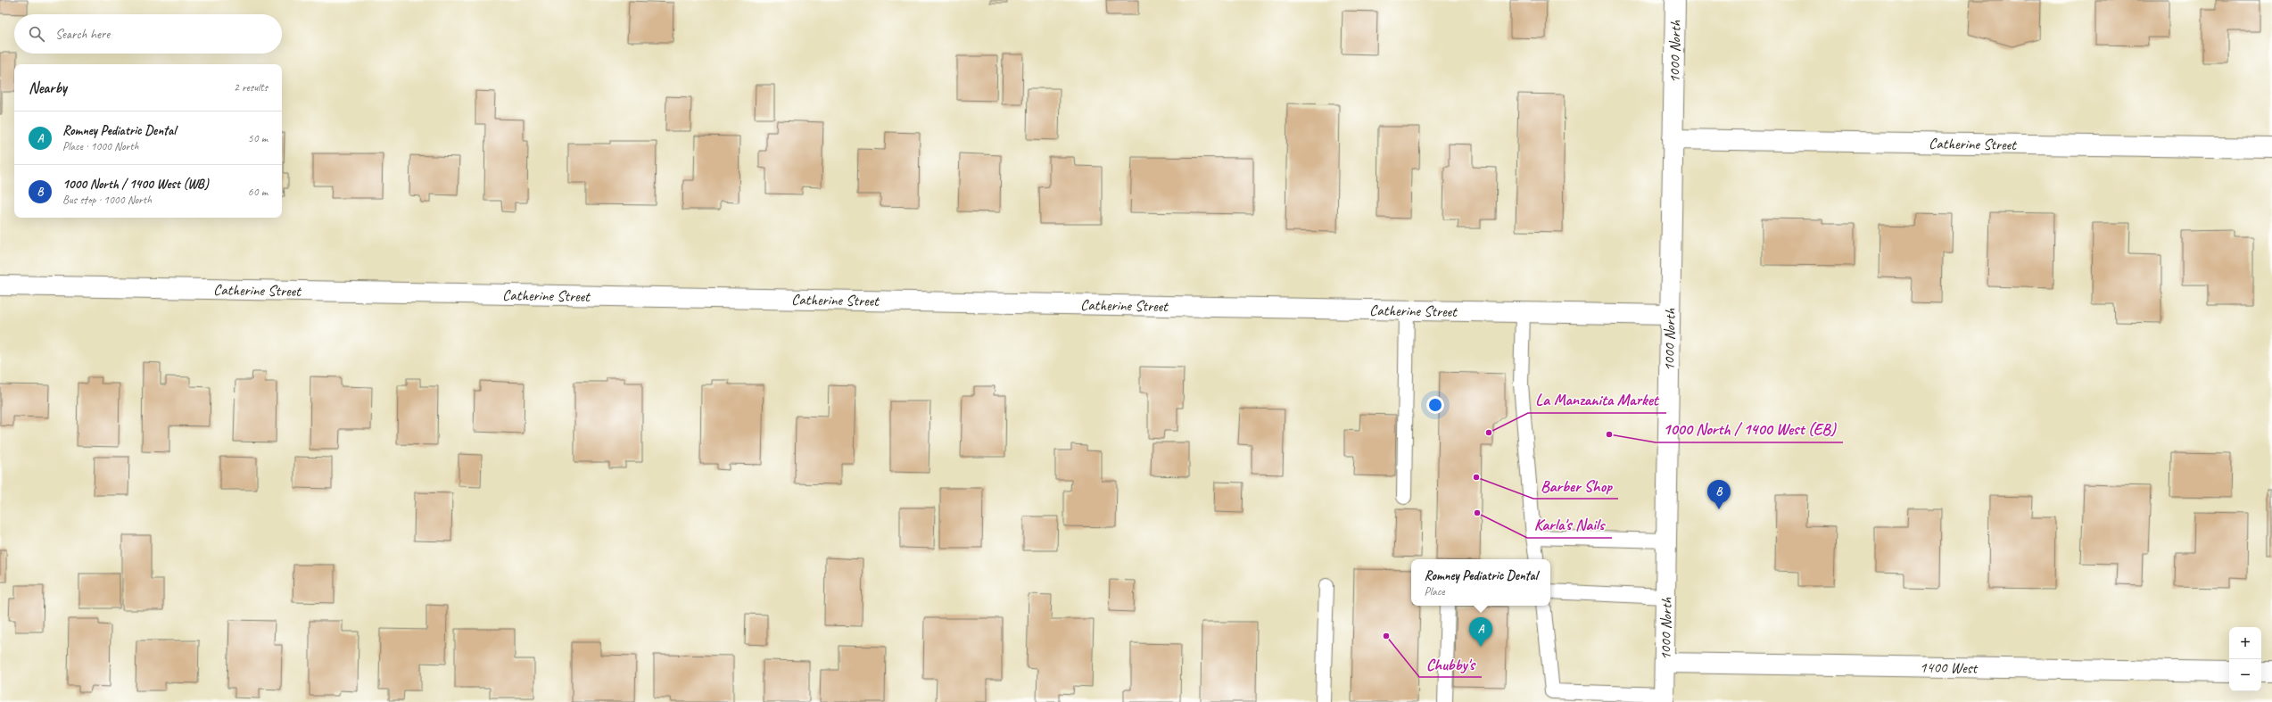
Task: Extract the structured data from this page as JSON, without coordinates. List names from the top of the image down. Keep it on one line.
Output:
{"streets":{"street":["1000 North","Catherine Street","1400 West"]},"crossings":[["1000 North","Catherine Street"],["1000 North","1400 West"]],"places":["La Manzanita Market","1000 North / 1400 West (EB)","Barber Shop","Karla's Nails","Chubby's"],"page":{"search":"Search here","heading":["Nearby","2 results"],"list":[{"mark":"A","name":"Romney Pediatric Dental","note":"Place · 1000 North","value":"50 m"},{"mark":"B","name":"1000 North / 1400 West (WB)","note":"Bus stop · 1000 North","value":"60 m"}],"pins":["B","A"],"popup":["Romney Pediatric Dental","Place"],"map_buttons":["+","−"]}}
